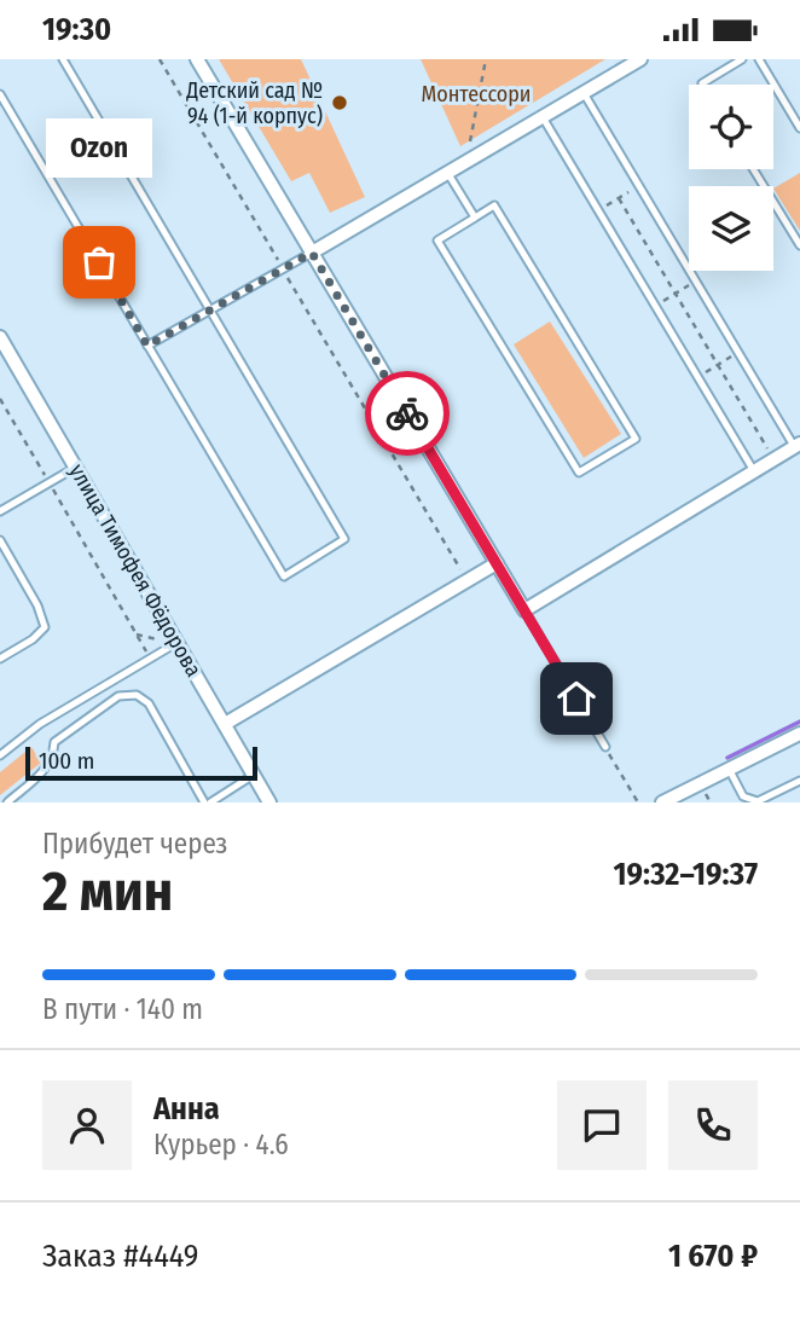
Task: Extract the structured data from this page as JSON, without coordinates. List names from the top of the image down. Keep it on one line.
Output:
{"streets":{"street":["улица Тимофея Фёдорова"]},"parks":["Монтессори"],"places":["Детский сад № 94 (1-й корпус)","Ozon"],"scale_bar":"100 m","page":{"status":"19:30","bubble":"Ozon","scale":"100 m","heading":["2 мин","Прибудет через","19:32–19:37"],"panel":["Анна","Курьер · 4.6","Заказ #4449","1 670 ₽"],"bar":"В пути · 140 m"}}
